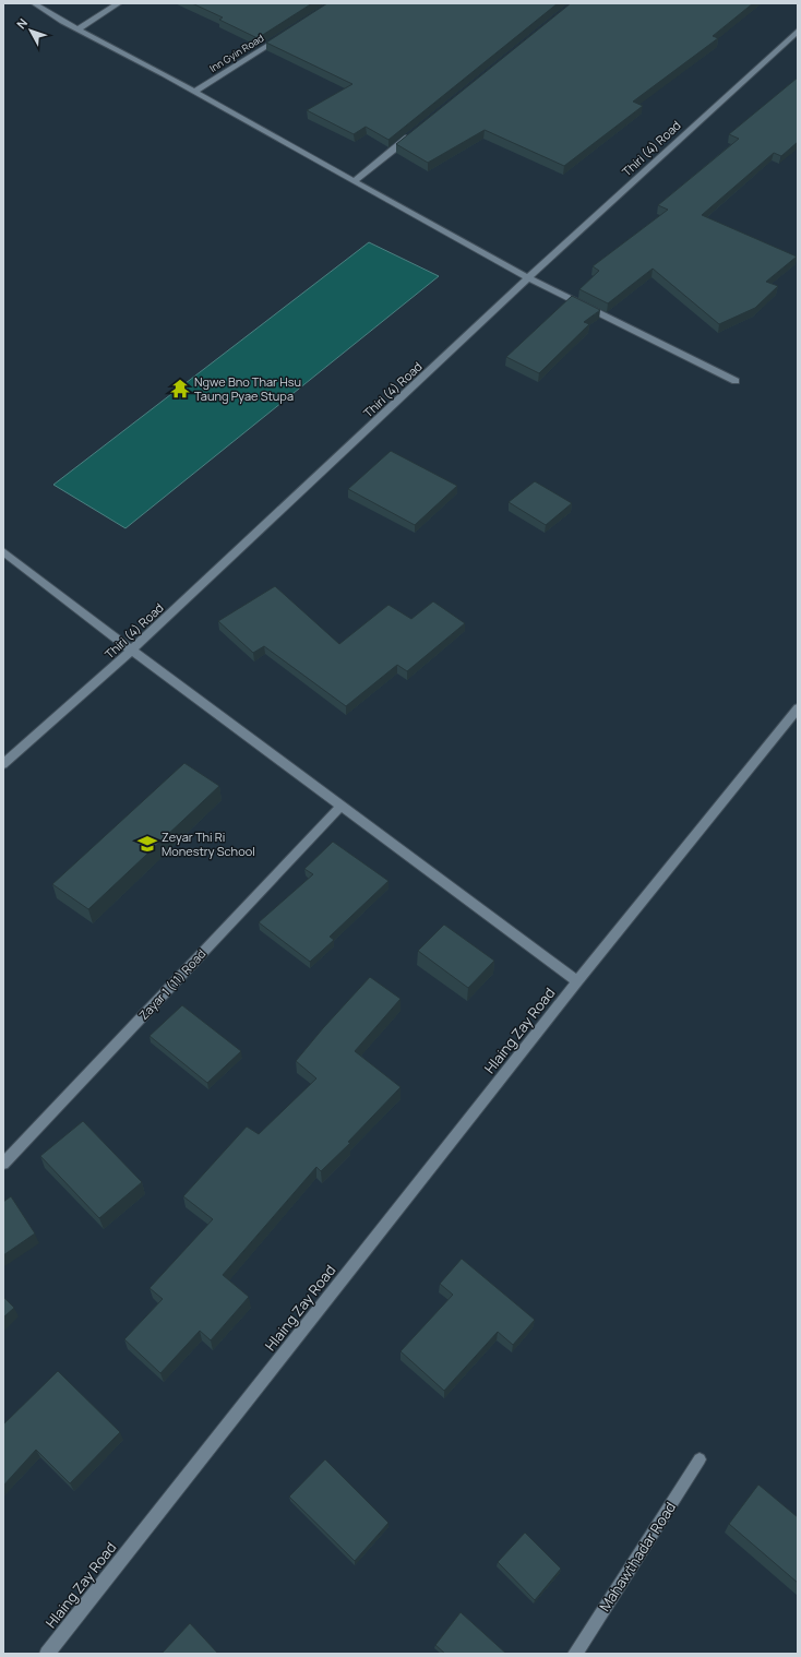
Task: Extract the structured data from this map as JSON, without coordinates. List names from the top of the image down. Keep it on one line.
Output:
{"streets":{"street":["Inn Gyin Road","Thiri (4) Road","Zayar 1 (11) Road","Hlaing Zay Road","Mahawthadar Road"]},"places":{"temple":["Ngwe Bno Thar Hsu Taung Pyae Stupa"],"school or university":["Zeyar Thi Ri Monestry School"]},"north":"top left"}
